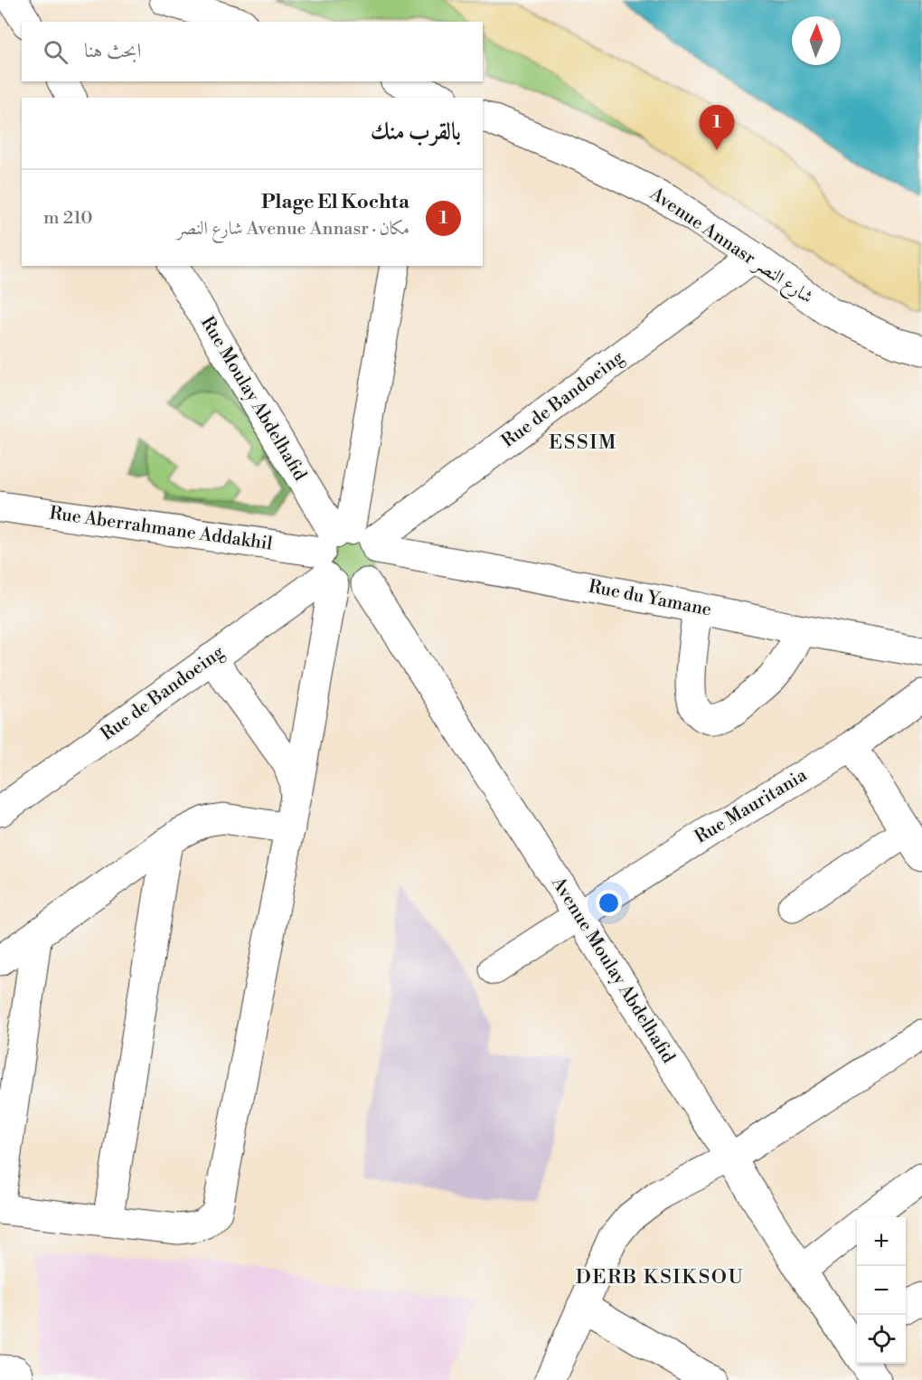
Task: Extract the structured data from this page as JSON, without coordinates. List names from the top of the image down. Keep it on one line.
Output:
{"streets":{"street":["Avenue Annasr شارع النصر","Rue Moulay Abdelhafid","Rue de Bandoeing","Rue Aberrahmane Addakhil","Rue du Yamane","Rue Mauritania","Avenue Moulay Abdelhafid"]},"crossings":[["Avenue Annasr شارع النصر","Rue de Bandoeing"],["Rue Moulay Abdelhafid","Rue de Bandoeing"],["Rue Moulay Abdelhafid","Rue Aberrahmane Addakhil"],["Rue Moulay Abdelhafid","Rue du Yamane"],["Rue Moulay Abdelhafid","Avenue Moulay Abdelhafid"],["Rue de Bandoeing","Rue Aberrahmane Addakhil"],["Rue de Bandoeing","Rue du Yamane"],["Rue de Bandoeing","Avenue Moulay Abdelhafid"],["Rue Aberrahmane Addakhil","Rue du Yamane"],["Rue Aberrahmane Addakhil","Avenue Moulay Abdelhafid"],["Rue du Yamane","Avenue Moulay Abdelhafid"],["Rue Mauritania","Avenue Moulay Abdelhafid"]],"districts":["ESSIM","DERB KSIKSOU"],"north":"top","page":{"search":"ابحث هنا","heading":"بالقرب منك","pins":"1","list":[{"mark":"1","name":"Plage El Kochta","note":"مكان · Avenue Annasr شارع النصر","value":"210 m"}],"map_buttons":["+","−"]}}
